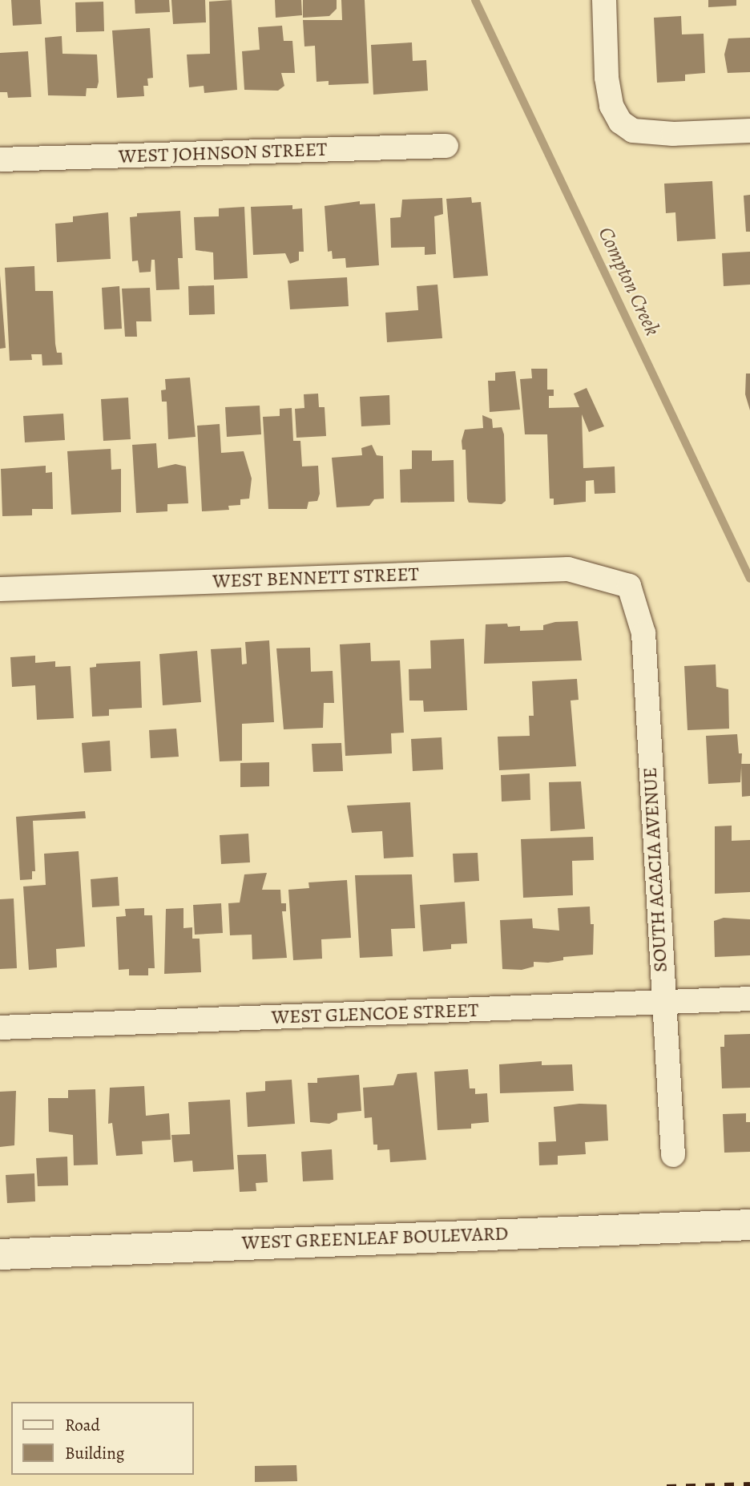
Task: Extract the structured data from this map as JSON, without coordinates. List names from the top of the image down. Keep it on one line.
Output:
{"streets":{"street":["WEST JOHNSON STREET","WEST BENNETT STREET","SOUTH ACACIA AVENUE","WEST GLENCOE STREET","WEST GREENLEAF BOULEVARD"]},"crossings":[["WEST BENNETT STREET","SOUTH ACACIA AVENUE"],["SOUTH ACACIA AVENUE","WEST GLENCOE STREET"]],"water":["Compton Creek"],"legend":["Road","Building"]}
